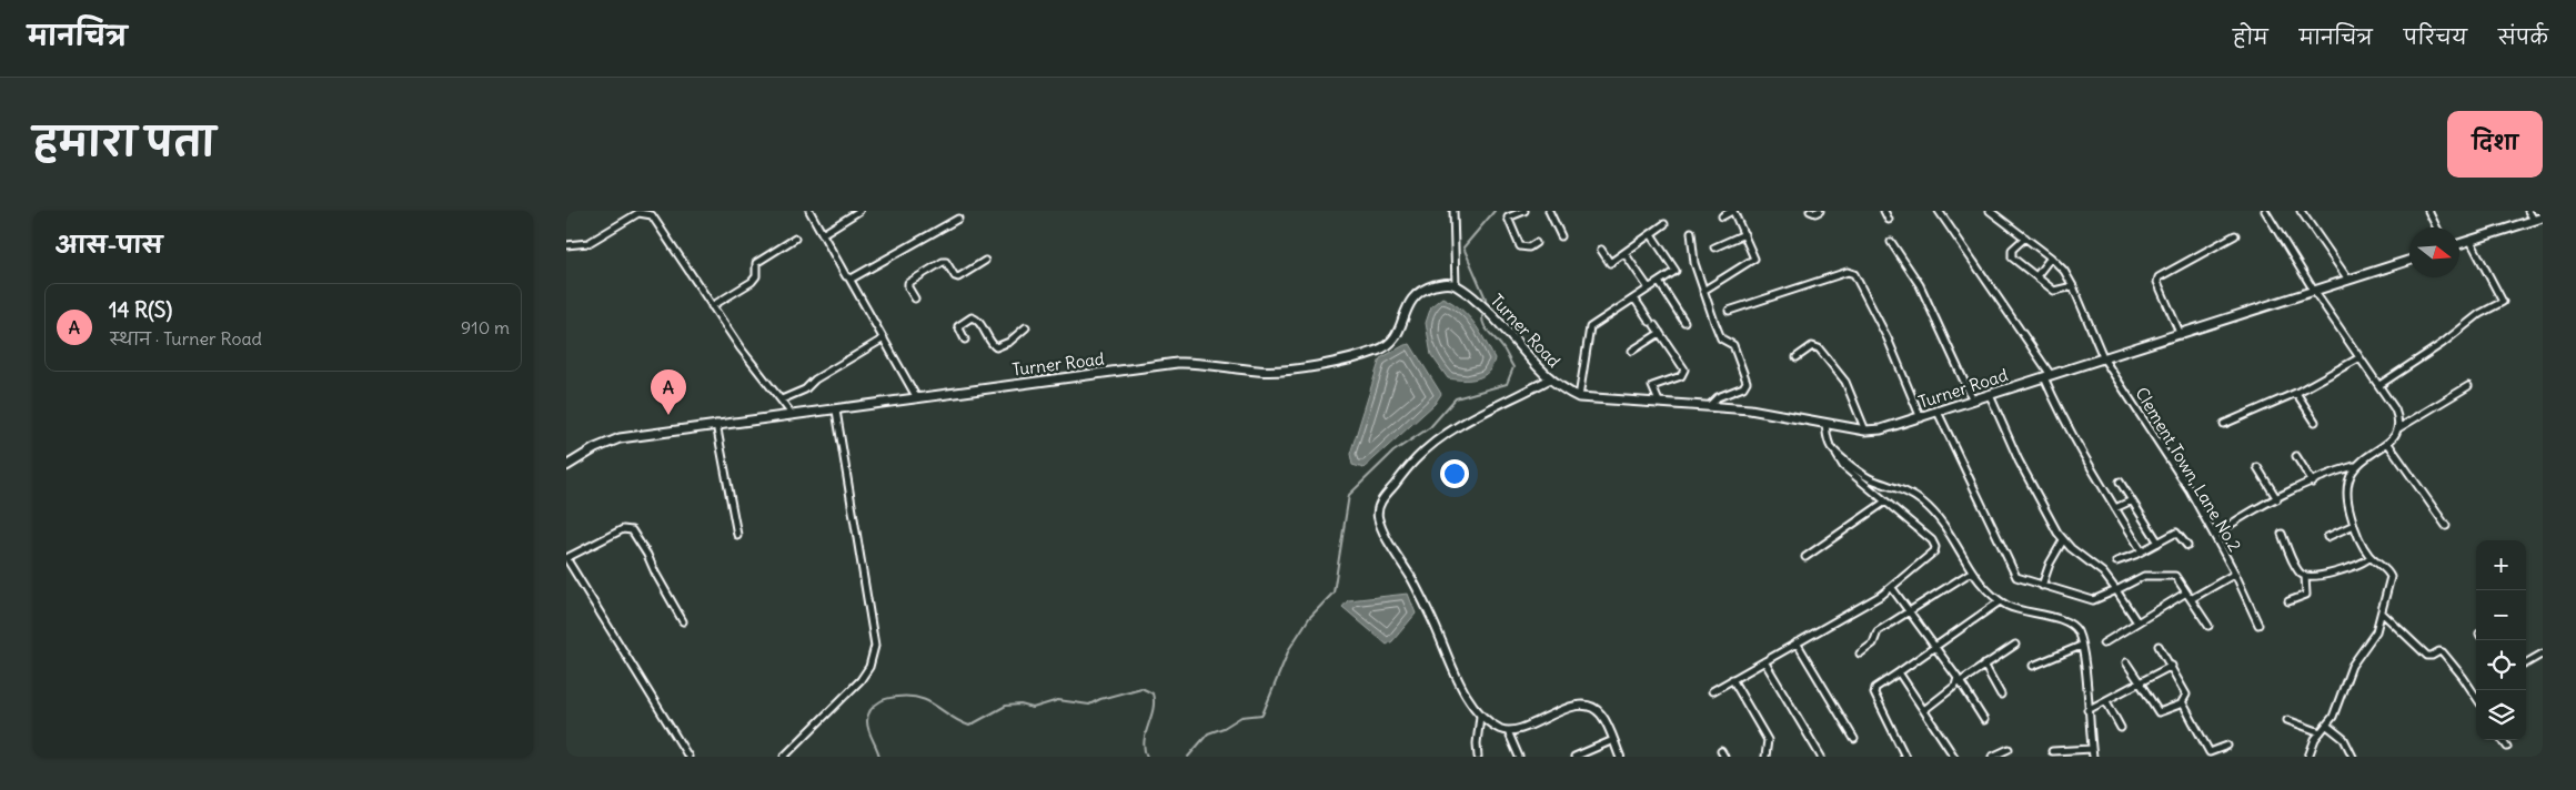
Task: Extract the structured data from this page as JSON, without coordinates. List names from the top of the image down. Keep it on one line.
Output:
{"streets":{"main road":["Turner Road"],"street":["Clement Town, Lane No.2"]},"crossings":[["Turner Road","Clement Town, Lane No.2"]],"north":"right","page":{"header":"मानचित्र","nav":["होम","मानचित्र","परिचय","संपर्क"],"title":"हमारा पता","buttons":"दिशा","heading":"आस-पास","list":[{"mark":"A","name":"14 R(S)","note":"स्थान · Turner Road","value":"910 m"}],"pins":"A","map_buttons":["+","−"]}}
